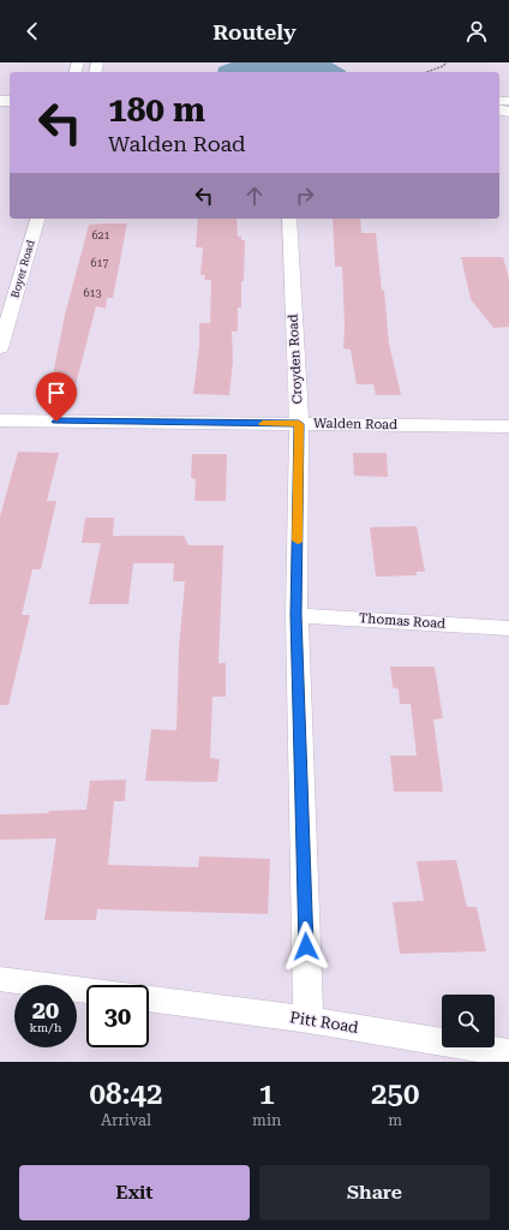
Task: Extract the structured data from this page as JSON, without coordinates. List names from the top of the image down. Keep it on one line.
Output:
{"streets":{"street":["Boyer Road","Croyden Road","Walden Road","Thomas Road","Pitt Road"]},"crossings":[["Croyden Road","Walden Road"],["Croyden Road","Thomas Road"],["Croyden Road","Pitt Road"]],"house_numbers":["621","617","613"],"page":{"header":"Routely","turn":["180 m","Walden Road"],"speed":"20 km/h","limit":"30","eta":["08:42","Arrival","1","min","250","m"],"buttons":["Exit","Share"]}}
